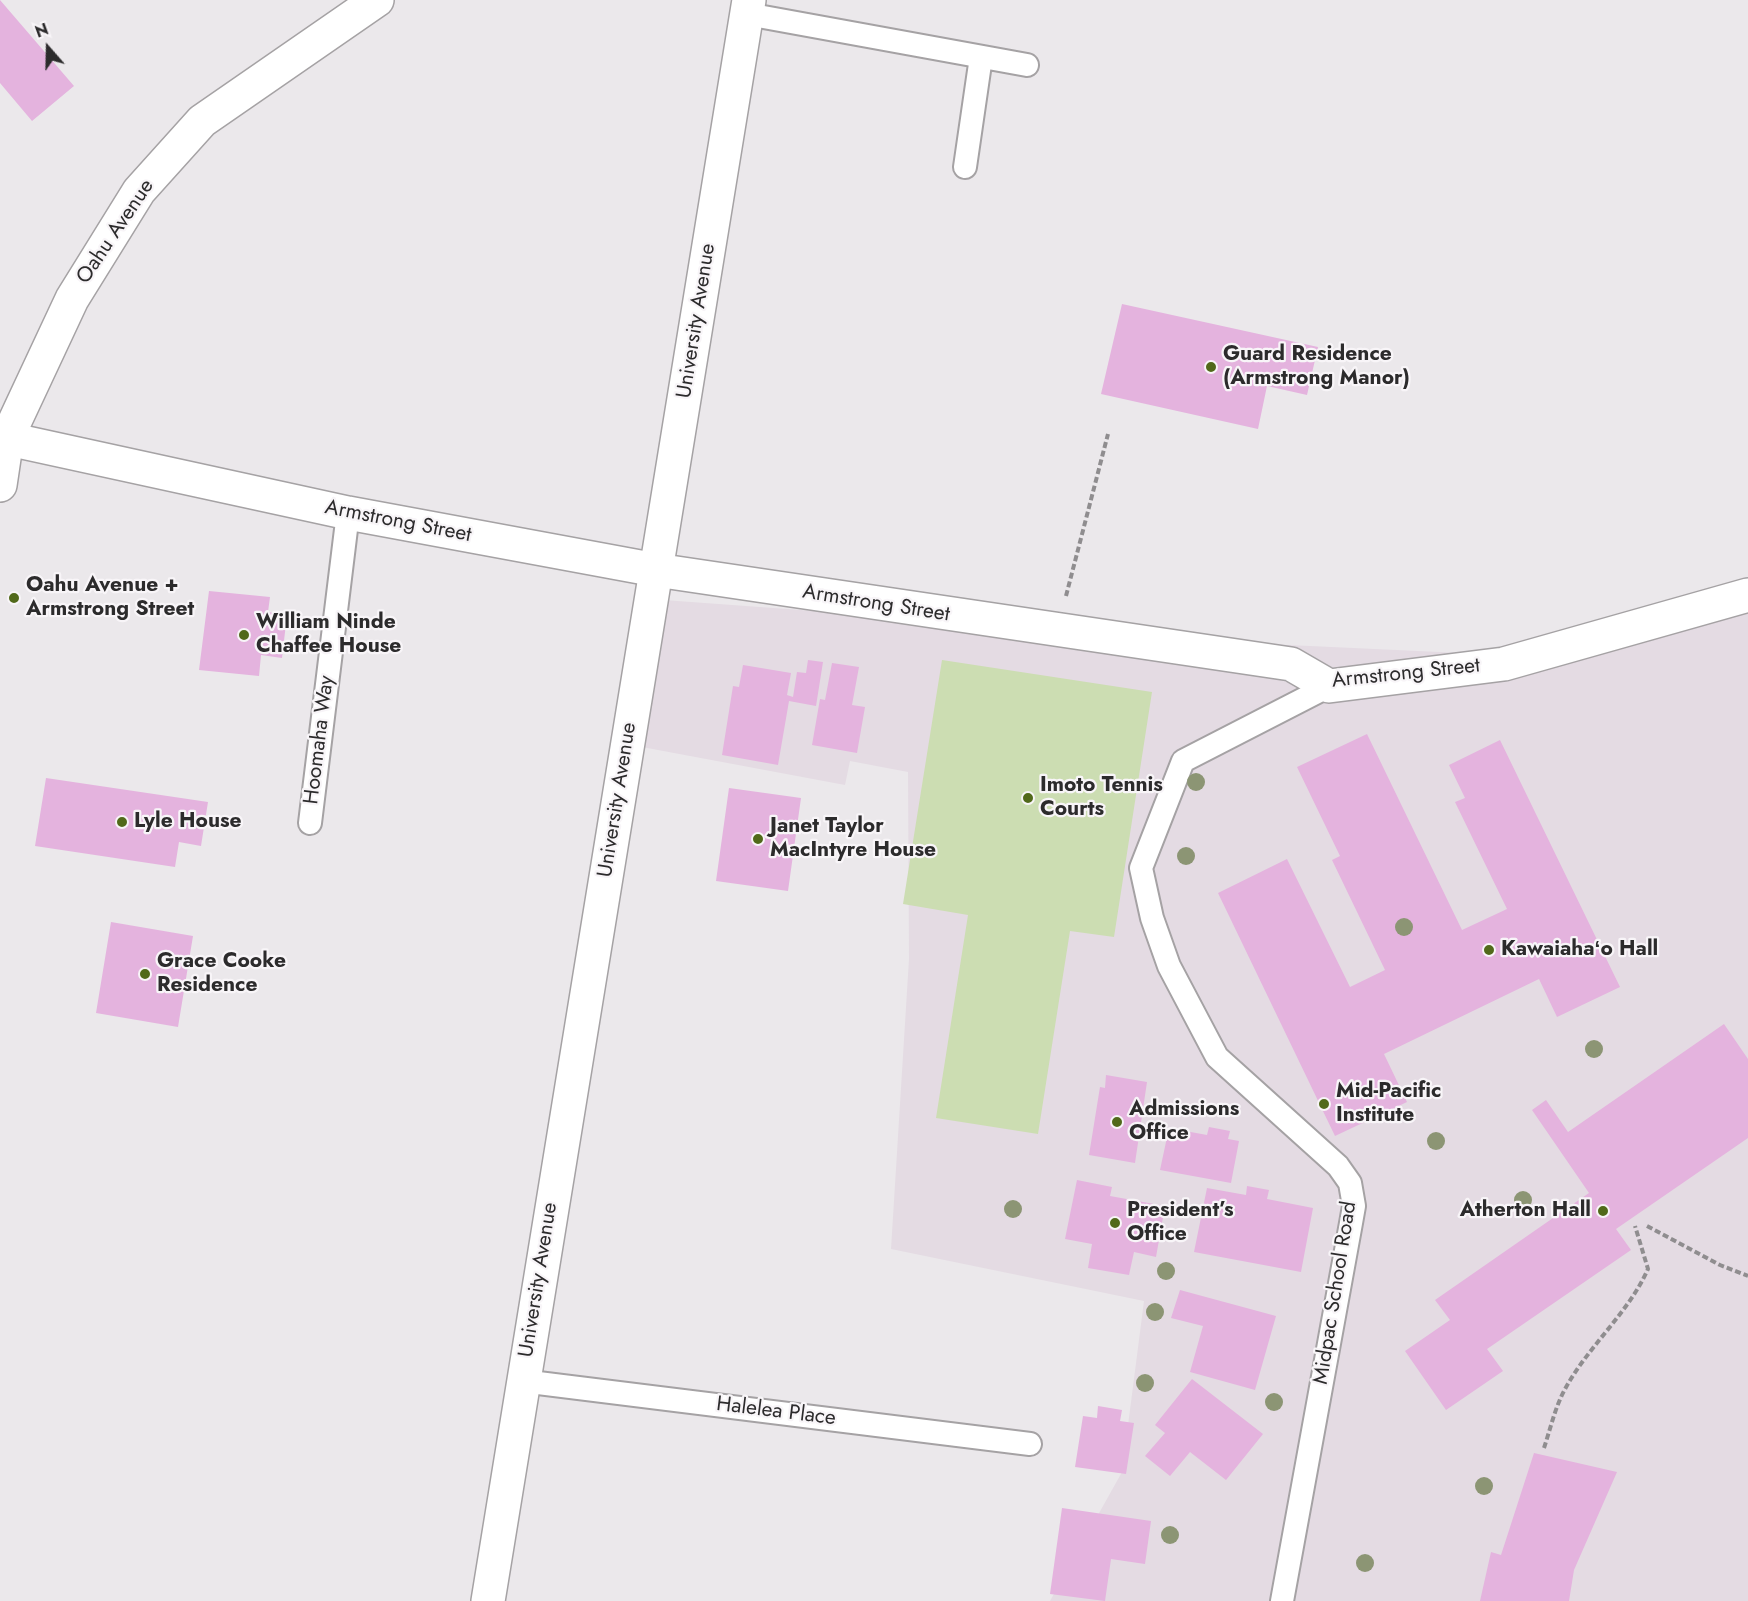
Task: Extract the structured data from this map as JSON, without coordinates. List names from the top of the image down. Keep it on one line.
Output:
{"streets":{"street":["Oahu Avenue","University Avenue","Armstrong Street"],"lane":["Hoomaha Way","Midpac School Road","Halelea Place"]},"crossings":[["Oahu Avenue","Armstrong Street"],["University Avenue","Armstrong Street"],["University Avenue","Halelea Place"],["Armstrong Street","Hoomaha Way"],["Armstrong Street","Midpac School Road"]],"places":["Guard Residence (Armstrong Manor)","Oahu Avenue + Armstrong Street","William Ninde Chaffee House","Imoto Tennis Courts","Lyle House","Janet Taylor MacIntyre House","Kawaiahaʻo Hall","Grace Cooke Residence","Mid-Pacific Institute","Admissions Office","Atherton Hall","President’s Office"],"north":"top"}
